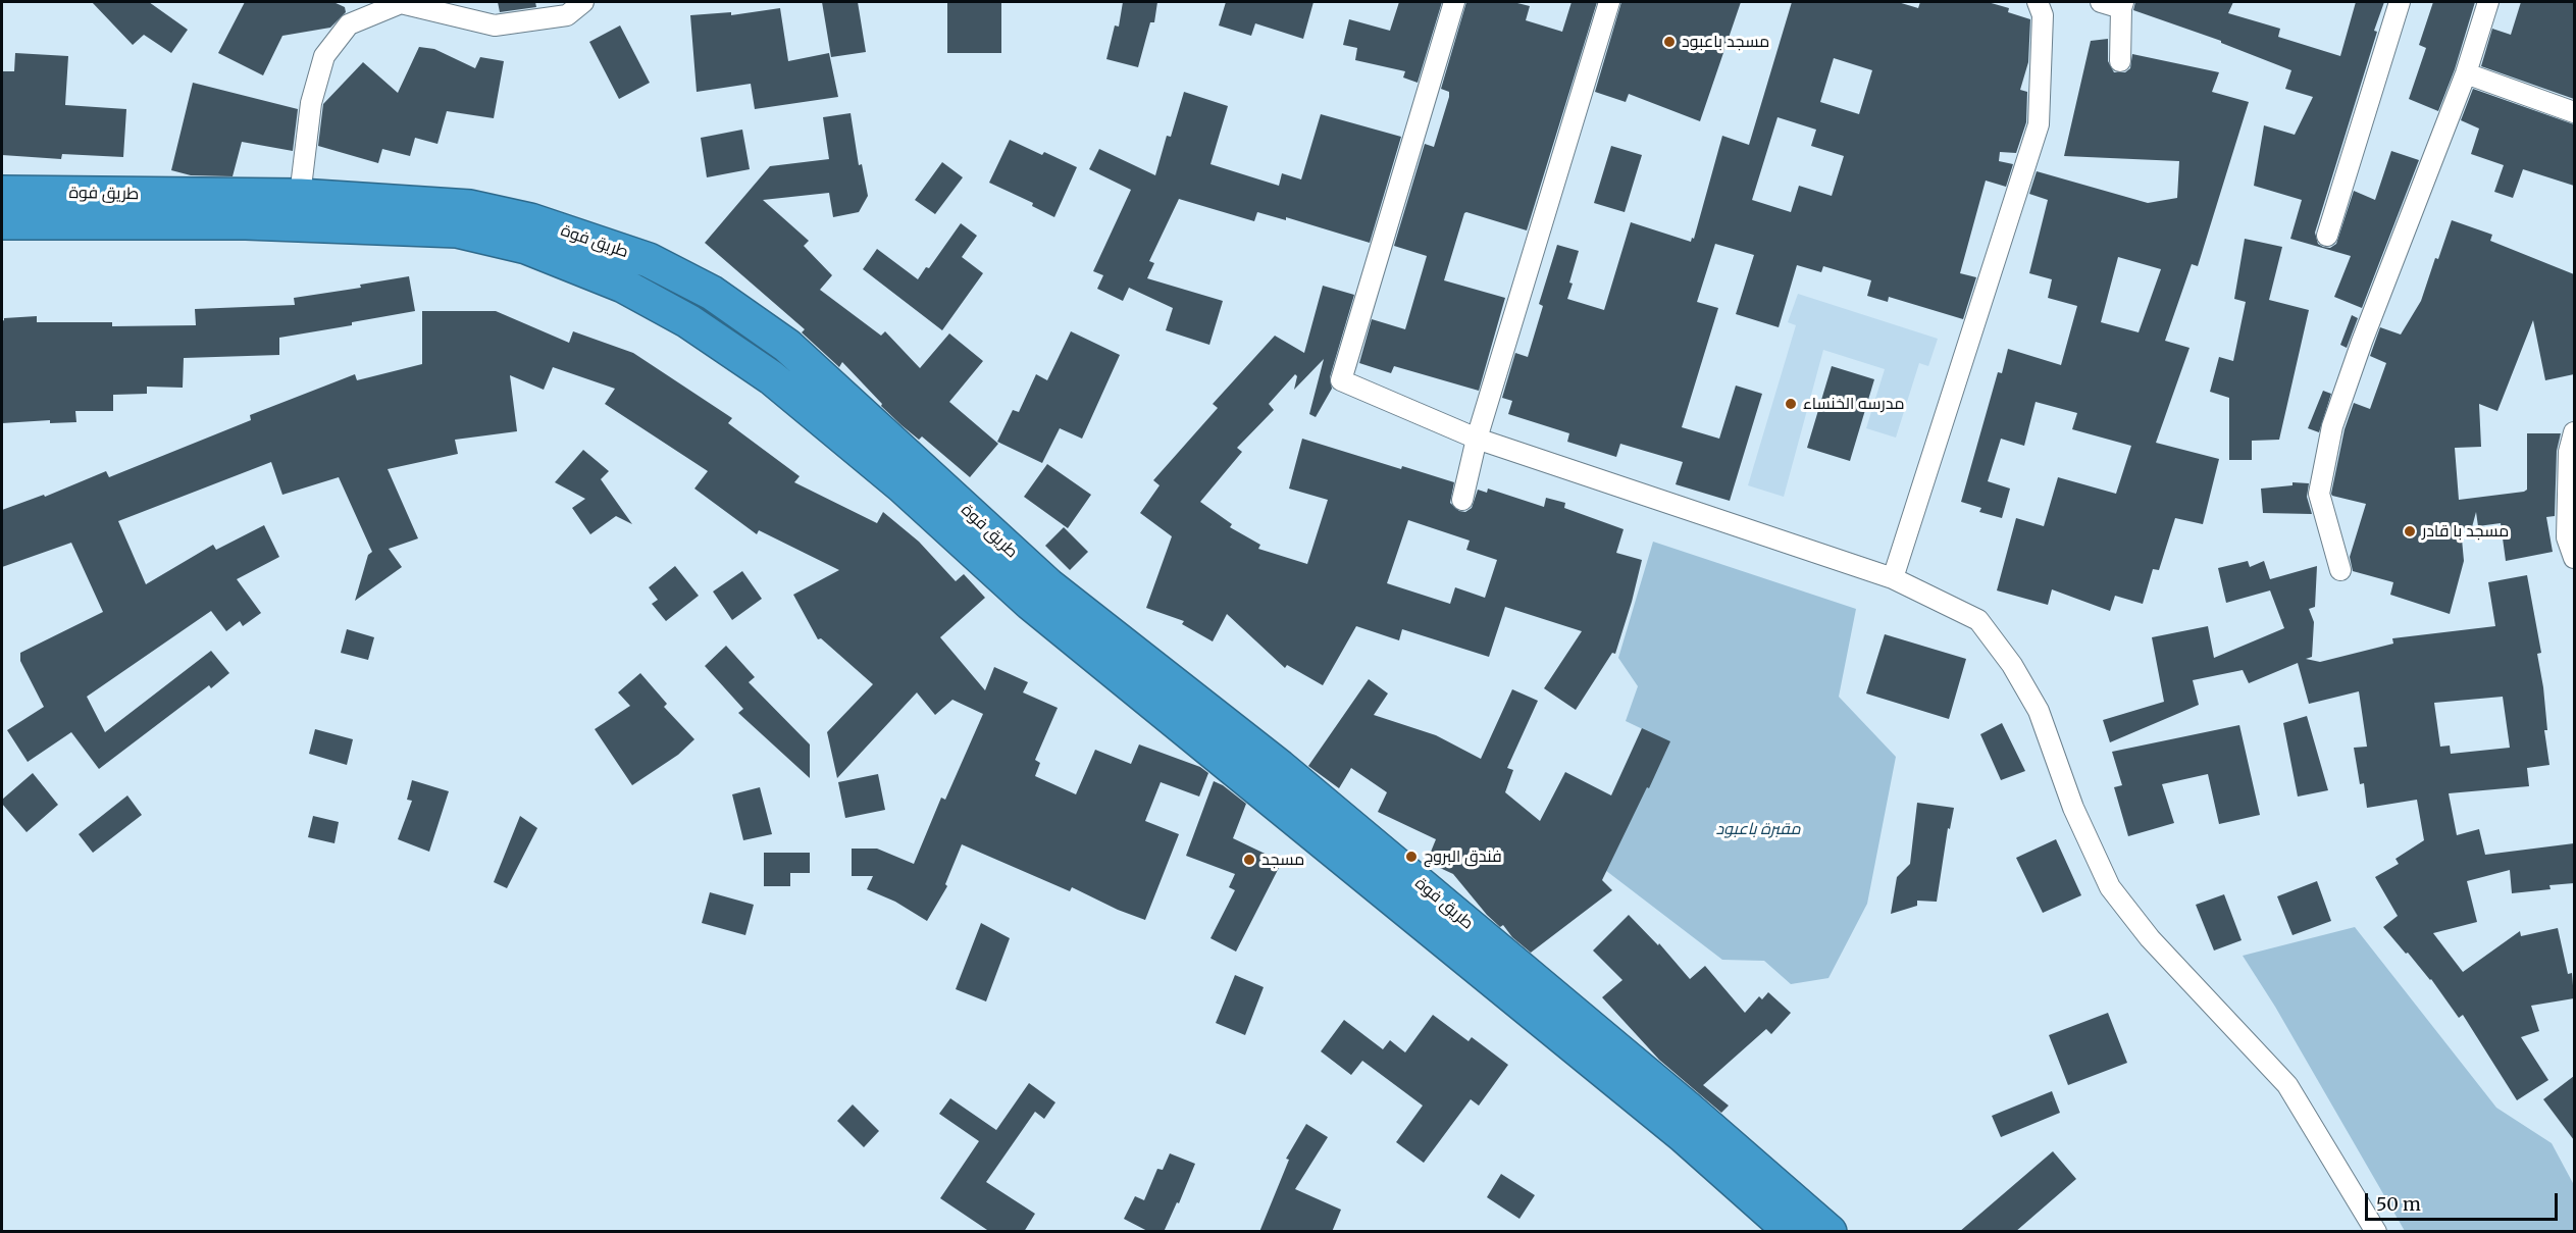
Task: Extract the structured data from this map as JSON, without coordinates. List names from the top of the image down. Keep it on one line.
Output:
{"streets":{"highway":["طريق فوة"]},"parks":["مقبرة باعبود"],"places":["مسجد باعبود","مدرسه الخنساء","مسجد با قادر","فندق البروج","مسجد"],"scale_bar":"50 m"}
